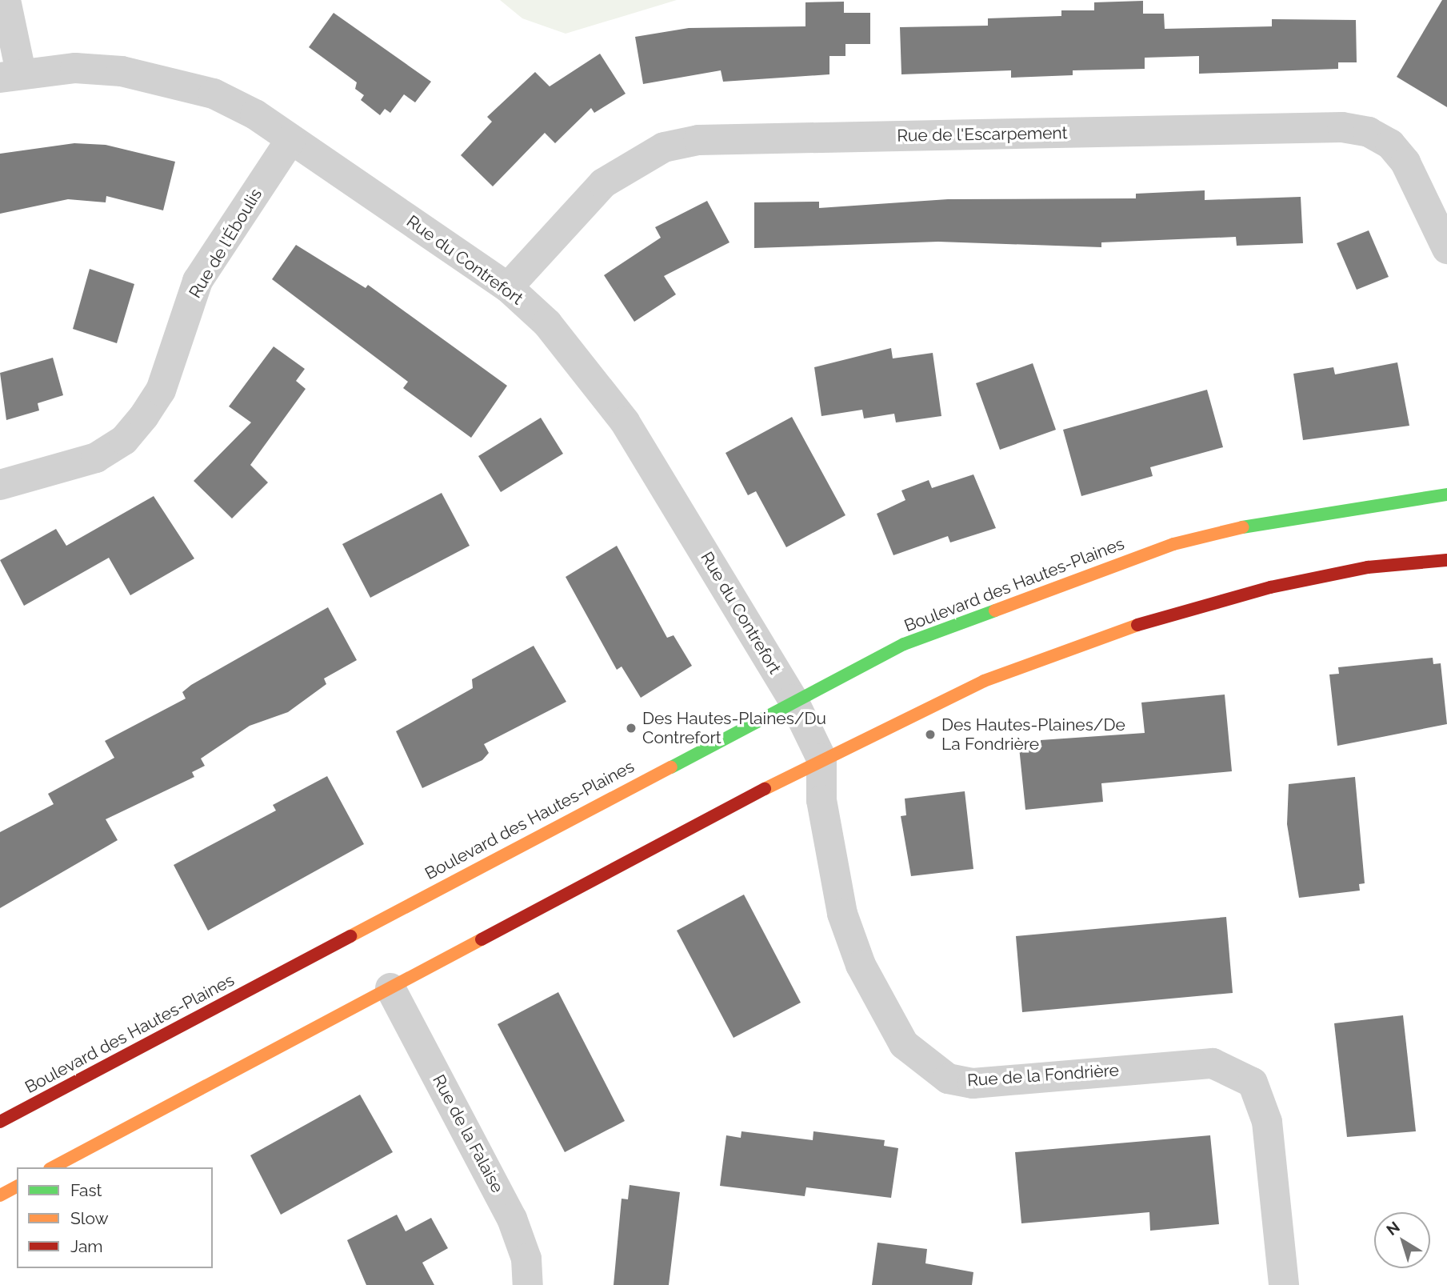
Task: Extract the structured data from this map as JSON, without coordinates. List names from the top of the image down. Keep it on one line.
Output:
{"streets":{"street":["Rue de l'Escarpement","Rue de l'Éboulis","Rue du Contrefort","Boulevard des Hautes-Plaines","Rue de la Fondrière","Rue de la Falaise"]},"crossings":[["Rue de l'Escarpement","Rue du Contrefort"],["Rue de l'Éboulis","Rue du Contrefort"],["Rue du Contrefort","Boulevard des Hautes-Plaines"],["Rue du Contrefort","Rue de la Fondrière"]],"places":["Des Hautes-Plaines/Du Contrefort","Des Hautes-Plaines/De La Fondrière"],"legend":["Fast","Slow","Jam"],"north":"top left"}
